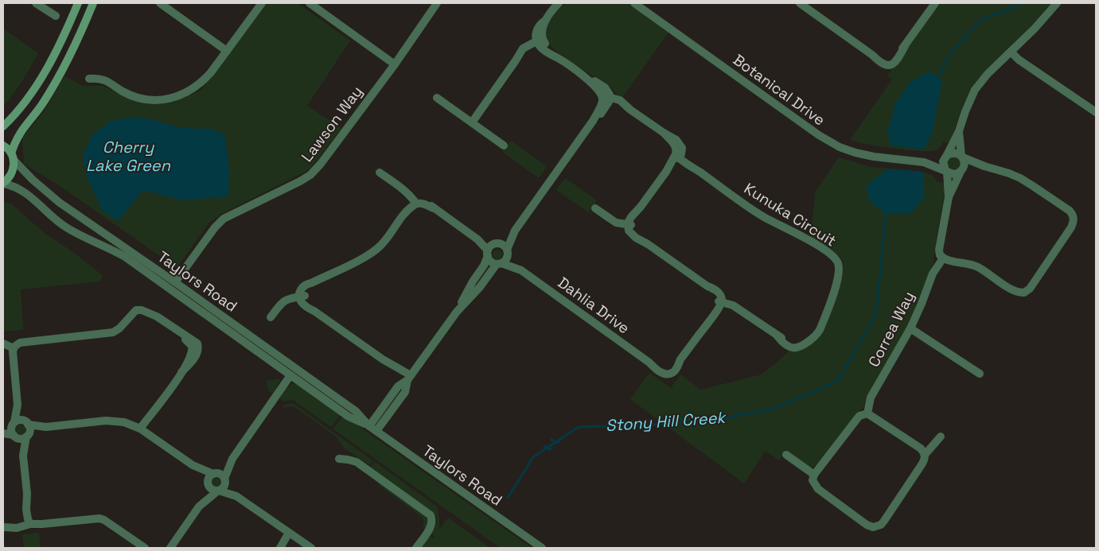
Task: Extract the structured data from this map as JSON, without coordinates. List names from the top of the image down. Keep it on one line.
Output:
{"streets":{"street":["Botanical Drive","Lawson Way","Kunuka Circuit","Taylors Road","Dahlia Drive","Correa Way"]},"crossings":[["Lawson Way","Taylors Road"],["Kunuka Circuit","Dahlia Drive"]],"water":["Cherry Lake Green","Stony Hill Creek"]}
